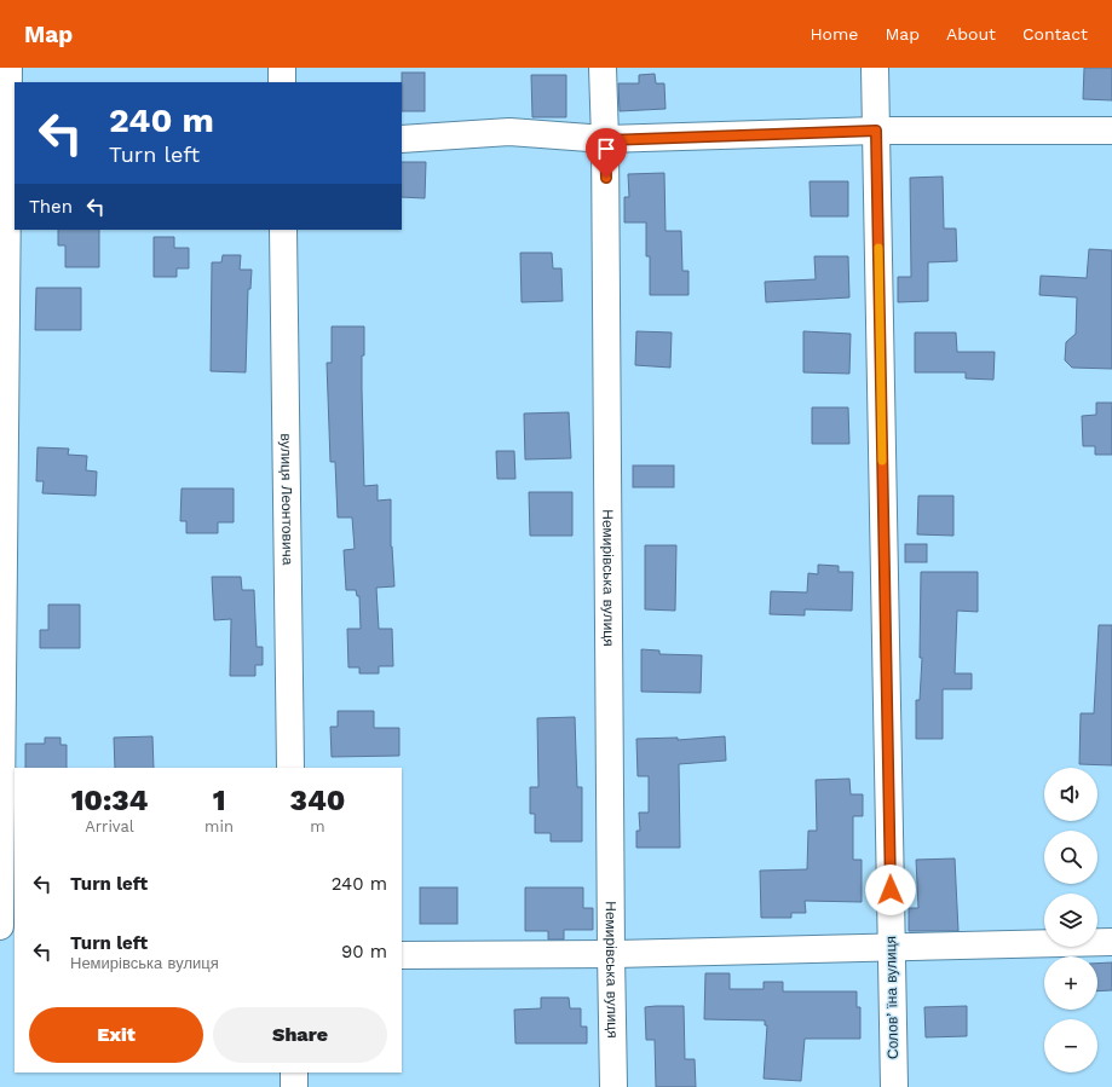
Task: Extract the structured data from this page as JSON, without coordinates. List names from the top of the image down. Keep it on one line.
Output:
{"streets":{"street":["вулиця Леонтовича","Немирівська вулиця","Соловʼїна вулиця"]},"page":{"header":"Map","nav":["Home","Map","About","Contact"],"turn":["240 m","Turn left"],"then":"Then","map_buttons":["+","−"],"eta":["10:34","Arrival","1","min","340","m"],"list":[{"name":"Turn left","value":"240 m"},{"name":"Turn left","note":"Немирівська вулиця","value":"90 m"}],"buttons":["Exit","Share"]}}
